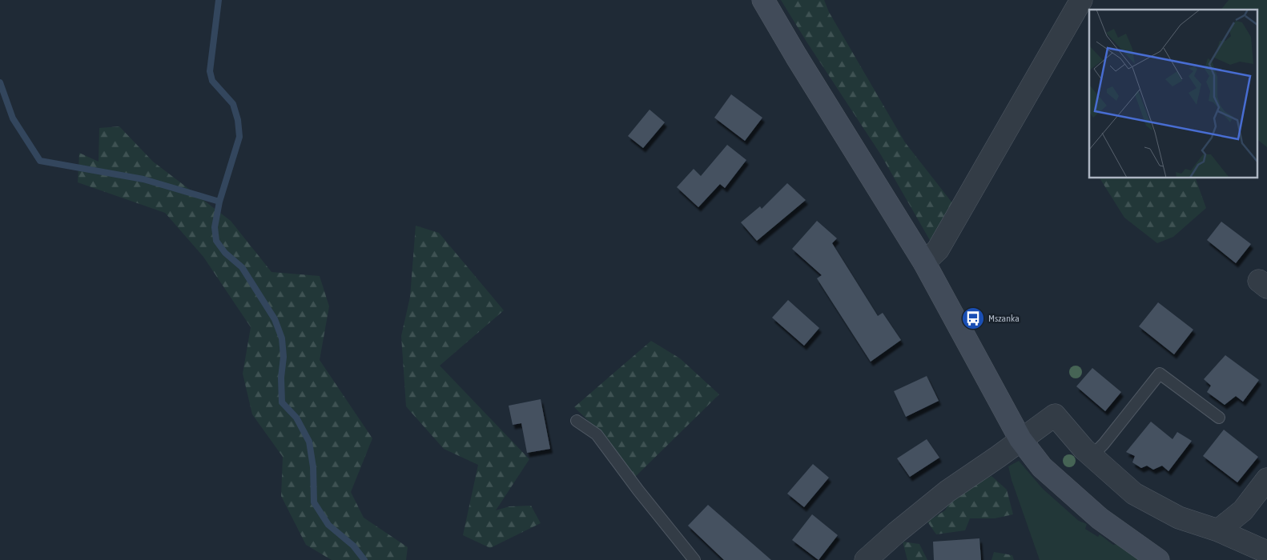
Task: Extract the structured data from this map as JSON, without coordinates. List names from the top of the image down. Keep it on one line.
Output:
{"places":{"bus stop":["Mszanka"]}}
